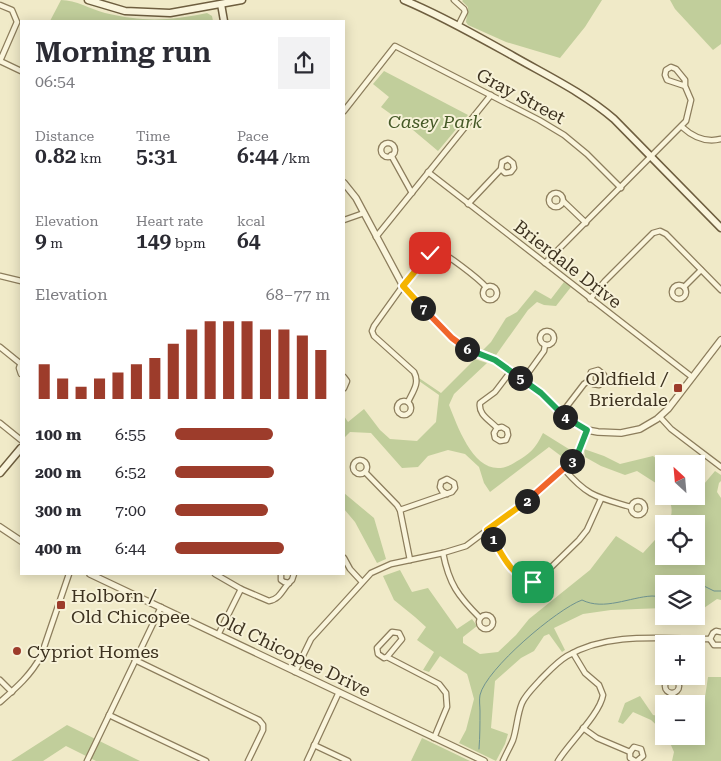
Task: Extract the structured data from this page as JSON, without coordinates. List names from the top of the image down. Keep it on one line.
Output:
{"streets":{"street":["Gray Street","Brierdale Drive","Old Chicopee Drive"]},"parks":["Casey Park"],"places":{"transit":["Oldfield / Brierdale","Holborn / Old Chicopee"],"other":["Cypriot Homes"]},"north":"top left","page":{"heading":["Morning run","06:54"],"stats":[["Distance","0.82 km"],["Time","5:31"],["Pace","6:44 /km"],["Elevation","9 m"],["Heart rate","149 bpm"],["kcal","64"]],"chart":["Elevation","68–77 m"],"pins":["7","6","5","4","3","2","1"],"list":[{"name":"100 m","note":"6:55"},{"name":"200 m","note":"6:52"},{"name":"300 m","note":"7:00"},{"name":"400 m","note":"6:44"}],"map_buttons":["+","−"]}}
